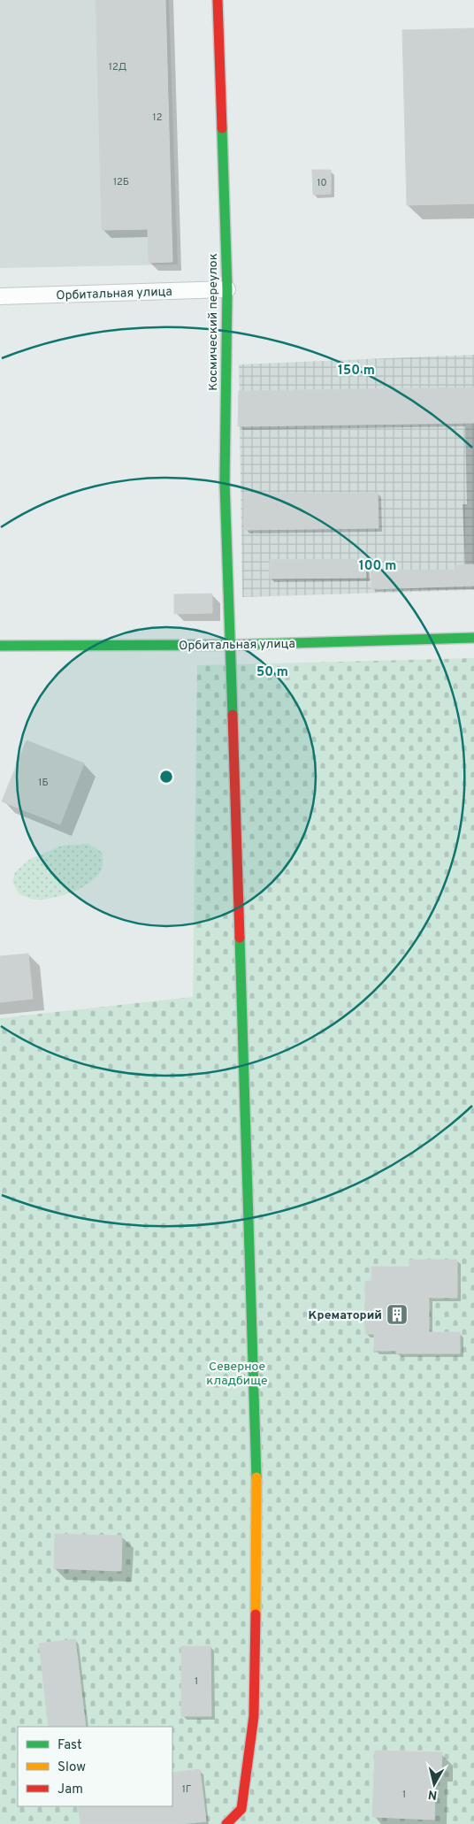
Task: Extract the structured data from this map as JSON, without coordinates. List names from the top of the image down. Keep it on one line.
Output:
{"streets":{"street":["Орбитальная улица","Космический переулок"]},"crossings":[["Орбитальная улица","Космический переулок"]],"parks":["Северное кладбище"],"places":{"building":["Крематорий"]},"house_numbers":["12Д","12","12Б","10","1Б","1","1Г","1"],"legend":["Fast","Slow","Jam"],"north":"bottom","rings":["150 m","100 m","50 m"]}
